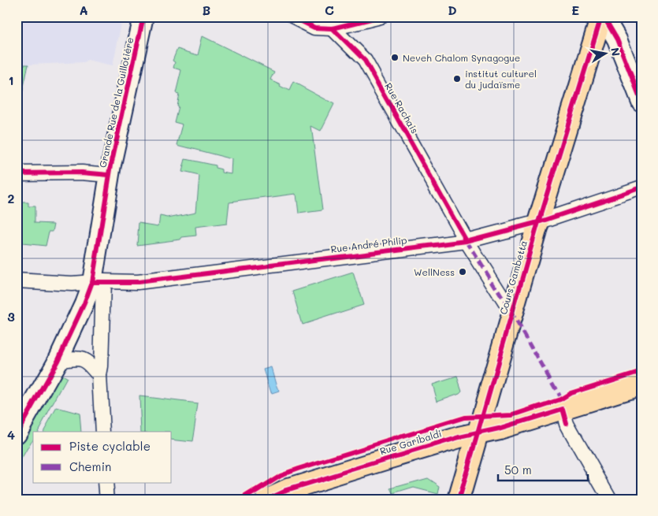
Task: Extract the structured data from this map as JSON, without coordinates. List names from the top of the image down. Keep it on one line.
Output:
{"streets":{"main road":["Grande Rue de la Guillotière","Cours Gambetta","Rue Garibaldi"],"street":["Rue Rachais","Rue André Philip"]},"crossings":[["Grande Rue de la Guillotière","Rue André Philip"],["Rue Rachais","Rue André Philip"],["Rue Rachais","Cours Gambetta"],["Rue André Philip","Cours Gambetta"],["Cours Gambetta","Rue Garibaldi"]],"places":["Neveh Chalom Synagogue","institut culturel du judaïsme","WellNess"],"legend":["Piste cyclable","Chemin"],"scale_bar":"50 m","north":"right","grid":{"columns":["A","B","C","D","E"],"rows":["1","2","3","4"]}}
